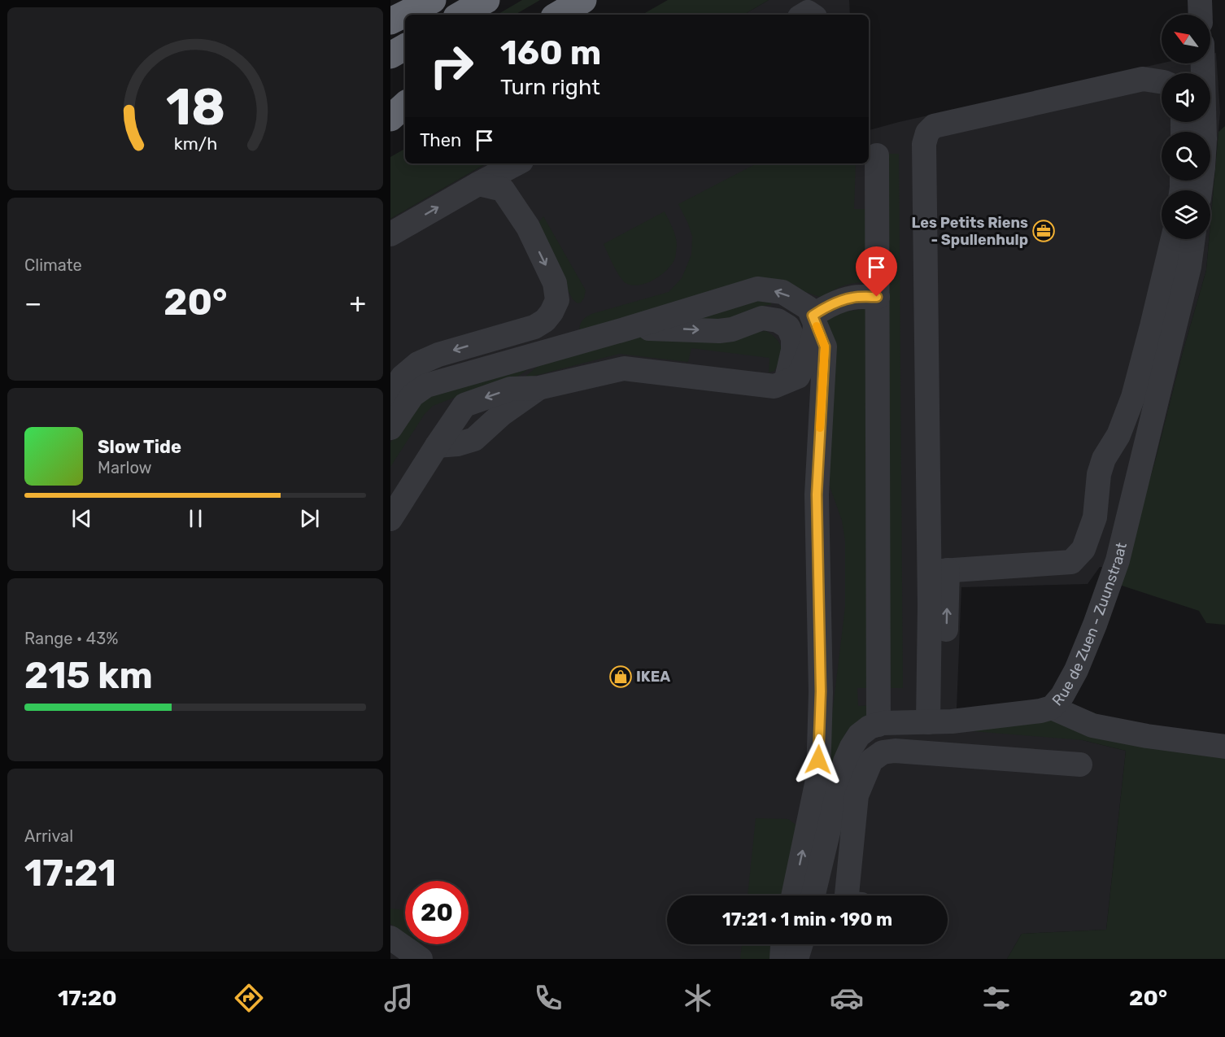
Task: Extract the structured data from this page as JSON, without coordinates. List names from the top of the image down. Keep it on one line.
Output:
{"streets":{"street":["Rue de Zuen - Zuunstraat"]},"places":{"office":["Les Petits Riens - Spullenhulp"],"shop":["IKEA"]},"north":"top left","page":{"turn":["160 m","Turn right"],"then":"Then","tile":["Climate",["Range · 43%","215 km"],["Arrival","17:21"]],"heat":["−","20°","+"],"song":["Slow Tide","Marlow"],"limit":"20","trip":"17:21 · 1 min · 190 m","tabs":["17:20","20°"],"gauge":["18","km/h"]}}
